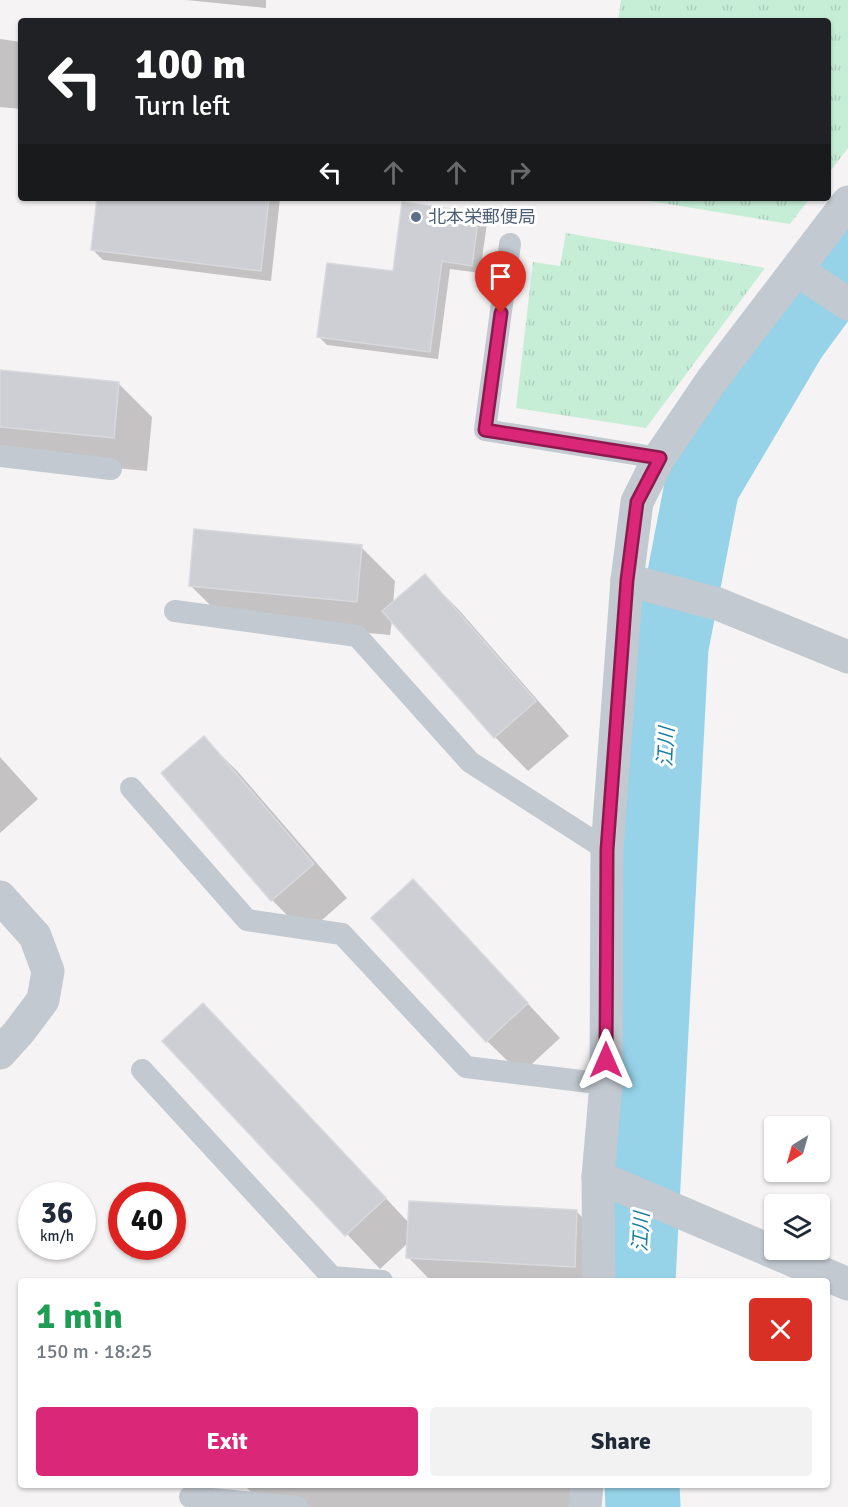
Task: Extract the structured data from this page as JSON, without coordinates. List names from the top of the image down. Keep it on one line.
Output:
{"water":["江川"],"places":["北本栄郵便局"],"north":"bottom left","page":{"turn":["100 m","Turn left"],"speed":"36 km/h","limit":"40","heading":["1 min","150 m · 18:25"],"buttons":["Exit","Share"]}}
